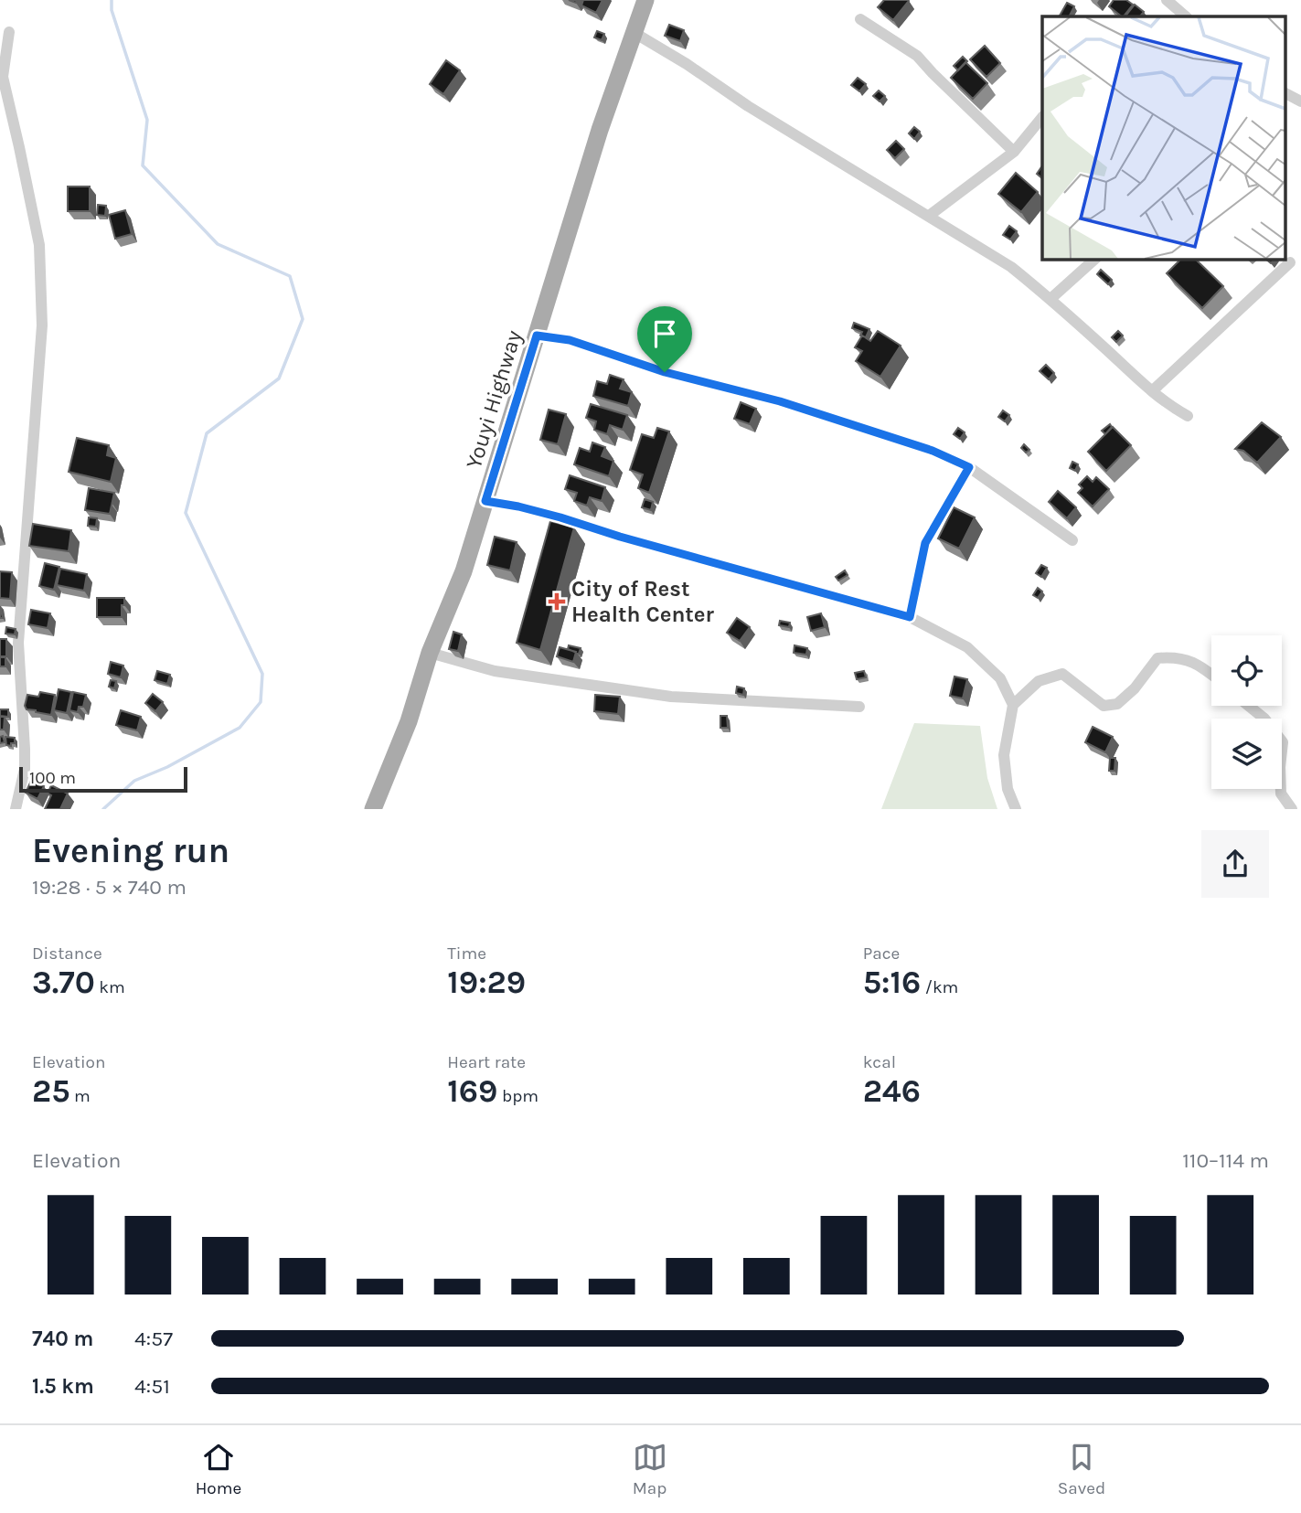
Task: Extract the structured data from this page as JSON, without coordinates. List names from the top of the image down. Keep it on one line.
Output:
{"streets":{"main road":["Youyi Highway"]},"places":{"health":["City of Rest Health Center"]},"scale_bar":"100 m","page":{"scale":"100 m","heading":["Evening run","19:28 · 5 × 740 m"],"stats":[["Distance","3.70 km"],["Time","19:29"],["Pace","5:16 /km"],["Elevation","25 m"],["Heart rate","169 bpm"],["kcal","246"]],"chart":["Elevation","110–114 m"],"list":[{"name":"740 m","note":"4:57"},{"name":"1.5 km","note":"4:51"}],"tabs":["Home","Map","Saved"]}}
